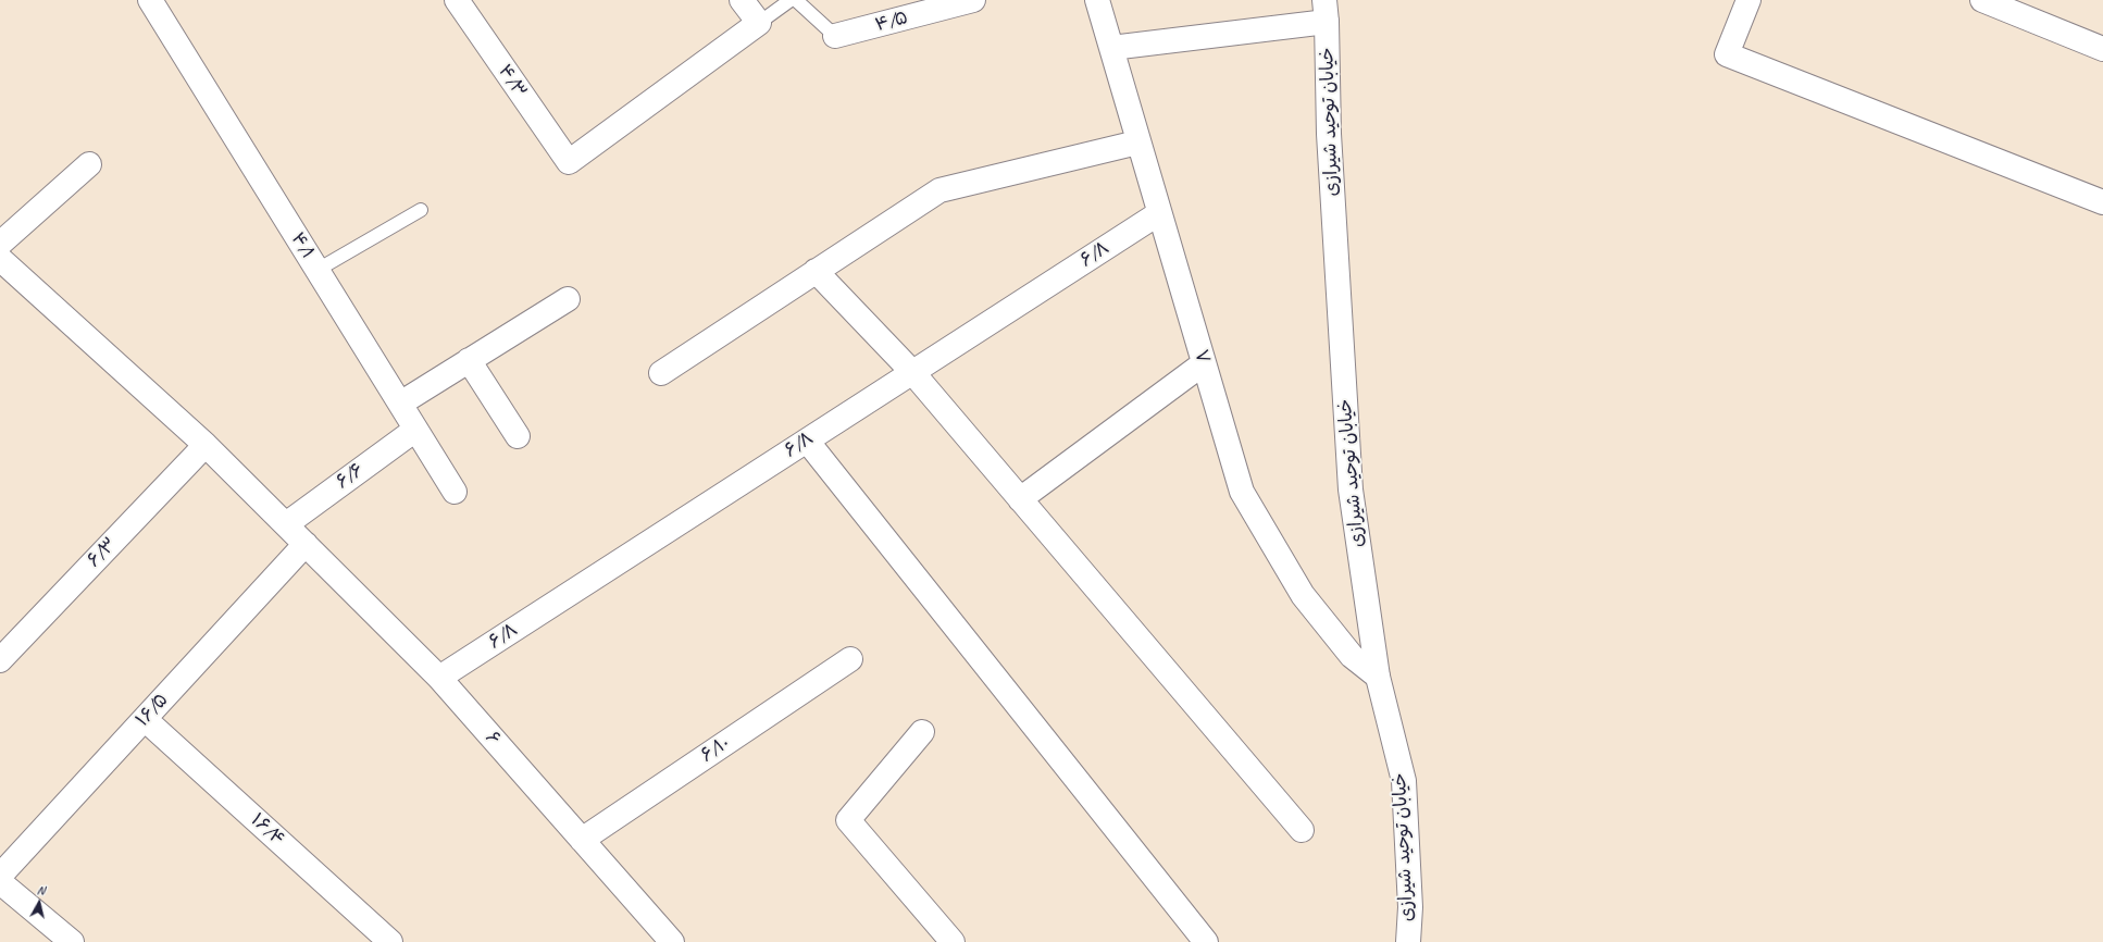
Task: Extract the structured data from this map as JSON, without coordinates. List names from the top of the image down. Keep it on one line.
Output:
{"streets":{"street":["۴/۵","۴/۳","خیابان توحید شیرازی","۴/۱","۶/۸","۷","۶/۶","۶/۳","۱۶/۵","۶","۶/۱۰","۱۶/۴"]},"crossings":[["خیابان توحید شیرازی","۷"],["۴/۱","۶/۶"],["۶/۸","۷"],["۶/۸","۶"],["۶/۶","۶"],["۶/۳","۶"],["۱۶/۵","۶"],["۱۶/۵","۱۶/۴"],["۶","۶/۱۰"]],"north":"top"}
